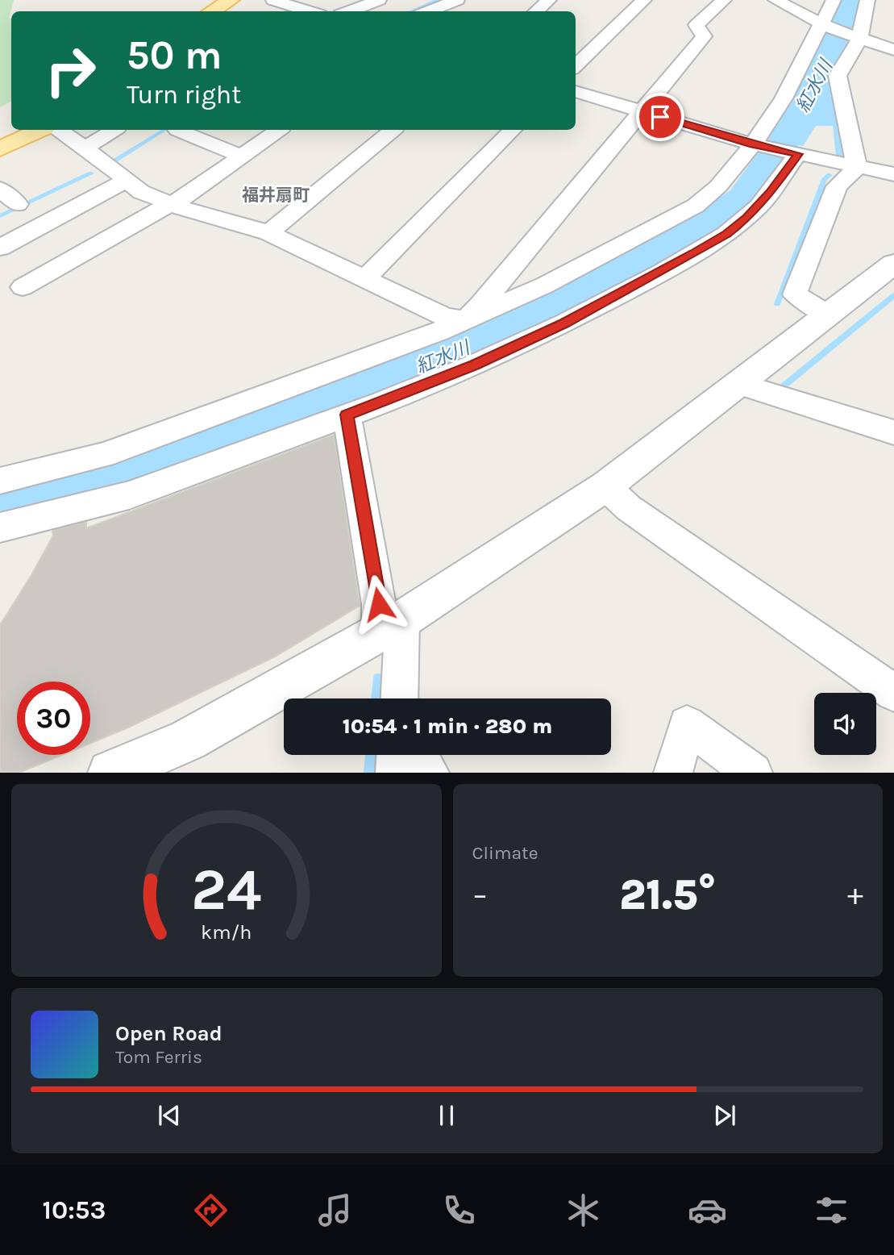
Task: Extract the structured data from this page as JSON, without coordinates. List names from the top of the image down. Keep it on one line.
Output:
{"districts":["福井扇町"],"water":["紅水川"],"page":{"turn":["50 m","Turn right"],"limit":"30","trip":"10:54 · 1 min · 280 m","tile":"Climate","heat":["−","21.5°","+"],"song":["Open Road","Tom Ferris"],"tabs":"10:53","gauge":["24","km/h"]}}
